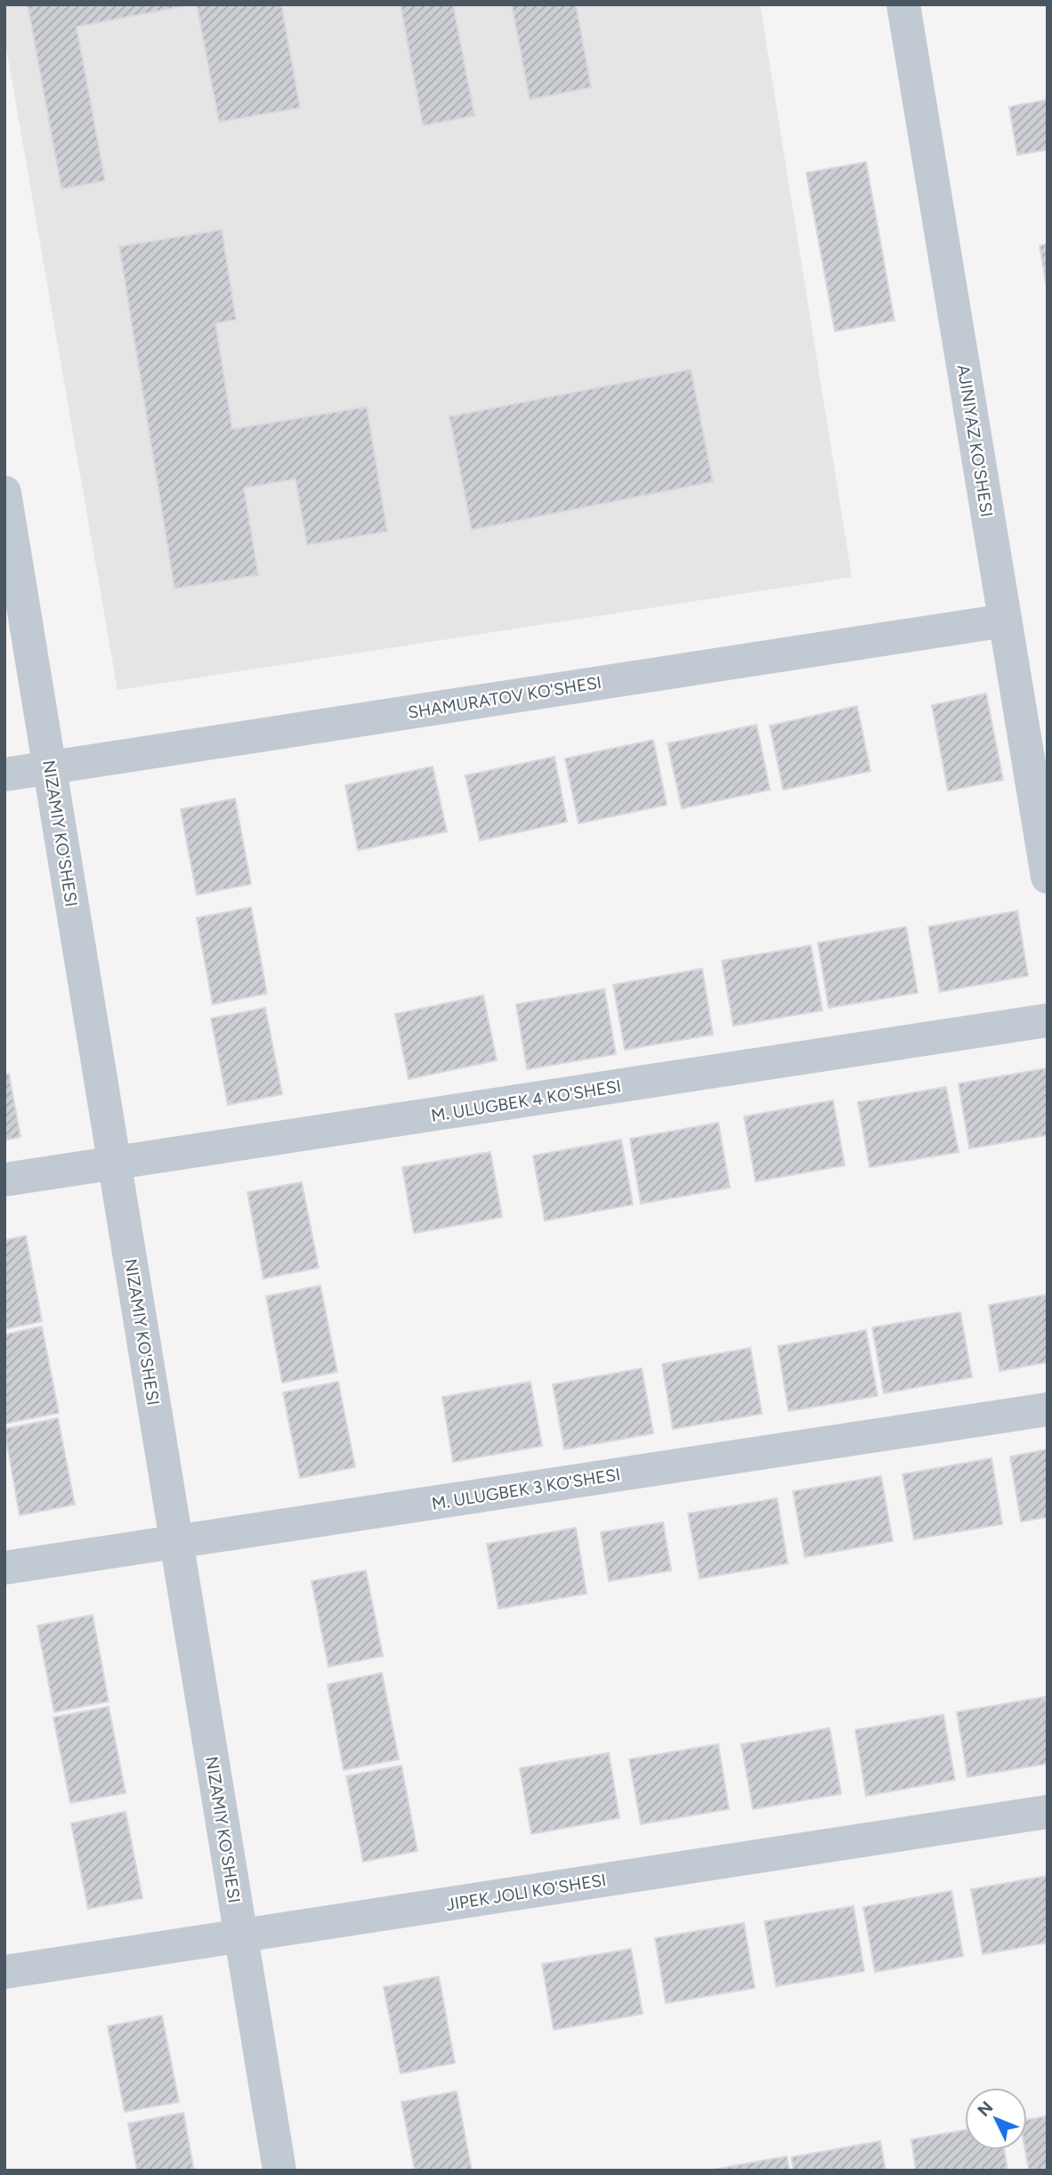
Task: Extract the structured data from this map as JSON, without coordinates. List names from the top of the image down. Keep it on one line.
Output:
{"streets":{"street":["AJINIYAZ KO'SHESI","SHAMURATOV KO'SHESI","NIZAMIY KO'SHESI","M. ULUGBEK 4 KO'SHESI","M. ULUGBEK 3 KO'SHESI","JIPEK JOLI KO'SHESI"]},"crossings":[["AJINIYAZ KO'SHESI","SHAMURATOV KO'SHESI"],["SHAMURATOV KO'SHESI","NIZAMIY KO'SHESI"],["NIZAMIY KO'SHESI","M. ULUGBEK 4 KO'SHESI"],["NIZAMIY KO'SHESI","M. ULUGBEK 3 KO'SHESI"],["NIZAMIY KO'SHESI","JIPEK JOLI KO'SHESI"]],"north":"top left"}
